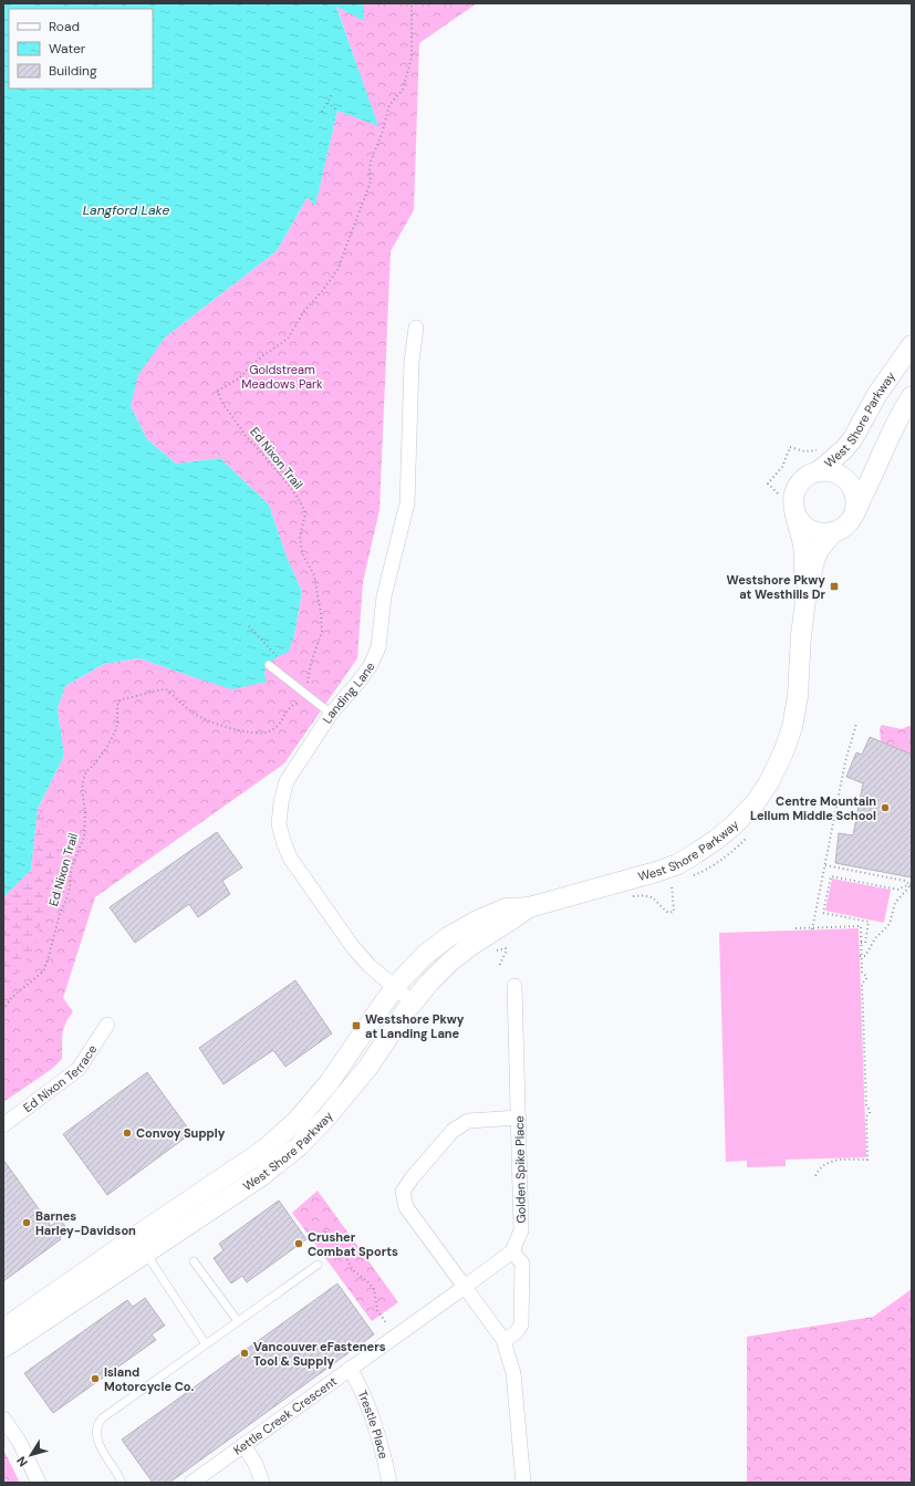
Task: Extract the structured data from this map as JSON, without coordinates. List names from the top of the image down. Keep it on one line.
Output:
{"streets":{"main road":["West Shore Parkway"],"street":["Landing Lane","Ed Nixon Terrace","Golden Spike Place","Kettle Creek Crescent","Trestle Place"],"path":["Ed Nixon Trail"]},"crossings":[["West Shore Parkway","Landing Lane"],["Golden Spike Place","Kettle Creek Crescent"],["Kettle Creek Crescent","Trestle Place"]],"water":["Langford Lake"],"parks":["Goldstream Meadows Park"],"places":{"transit":["Westshore Pkwy at Westhills Dr","Westshore Pkwy at Landing Lane"],"other":["Centre Mountain Lellum Middle School","Convoy Supply","Barnes Harley-Davidson","Crusher Combat Sports","Vancouver eFasteners Tool & Supply","Island Motorcycle Co."]},"legend":["Road","Water","Building"],"north":"bottom left"}
